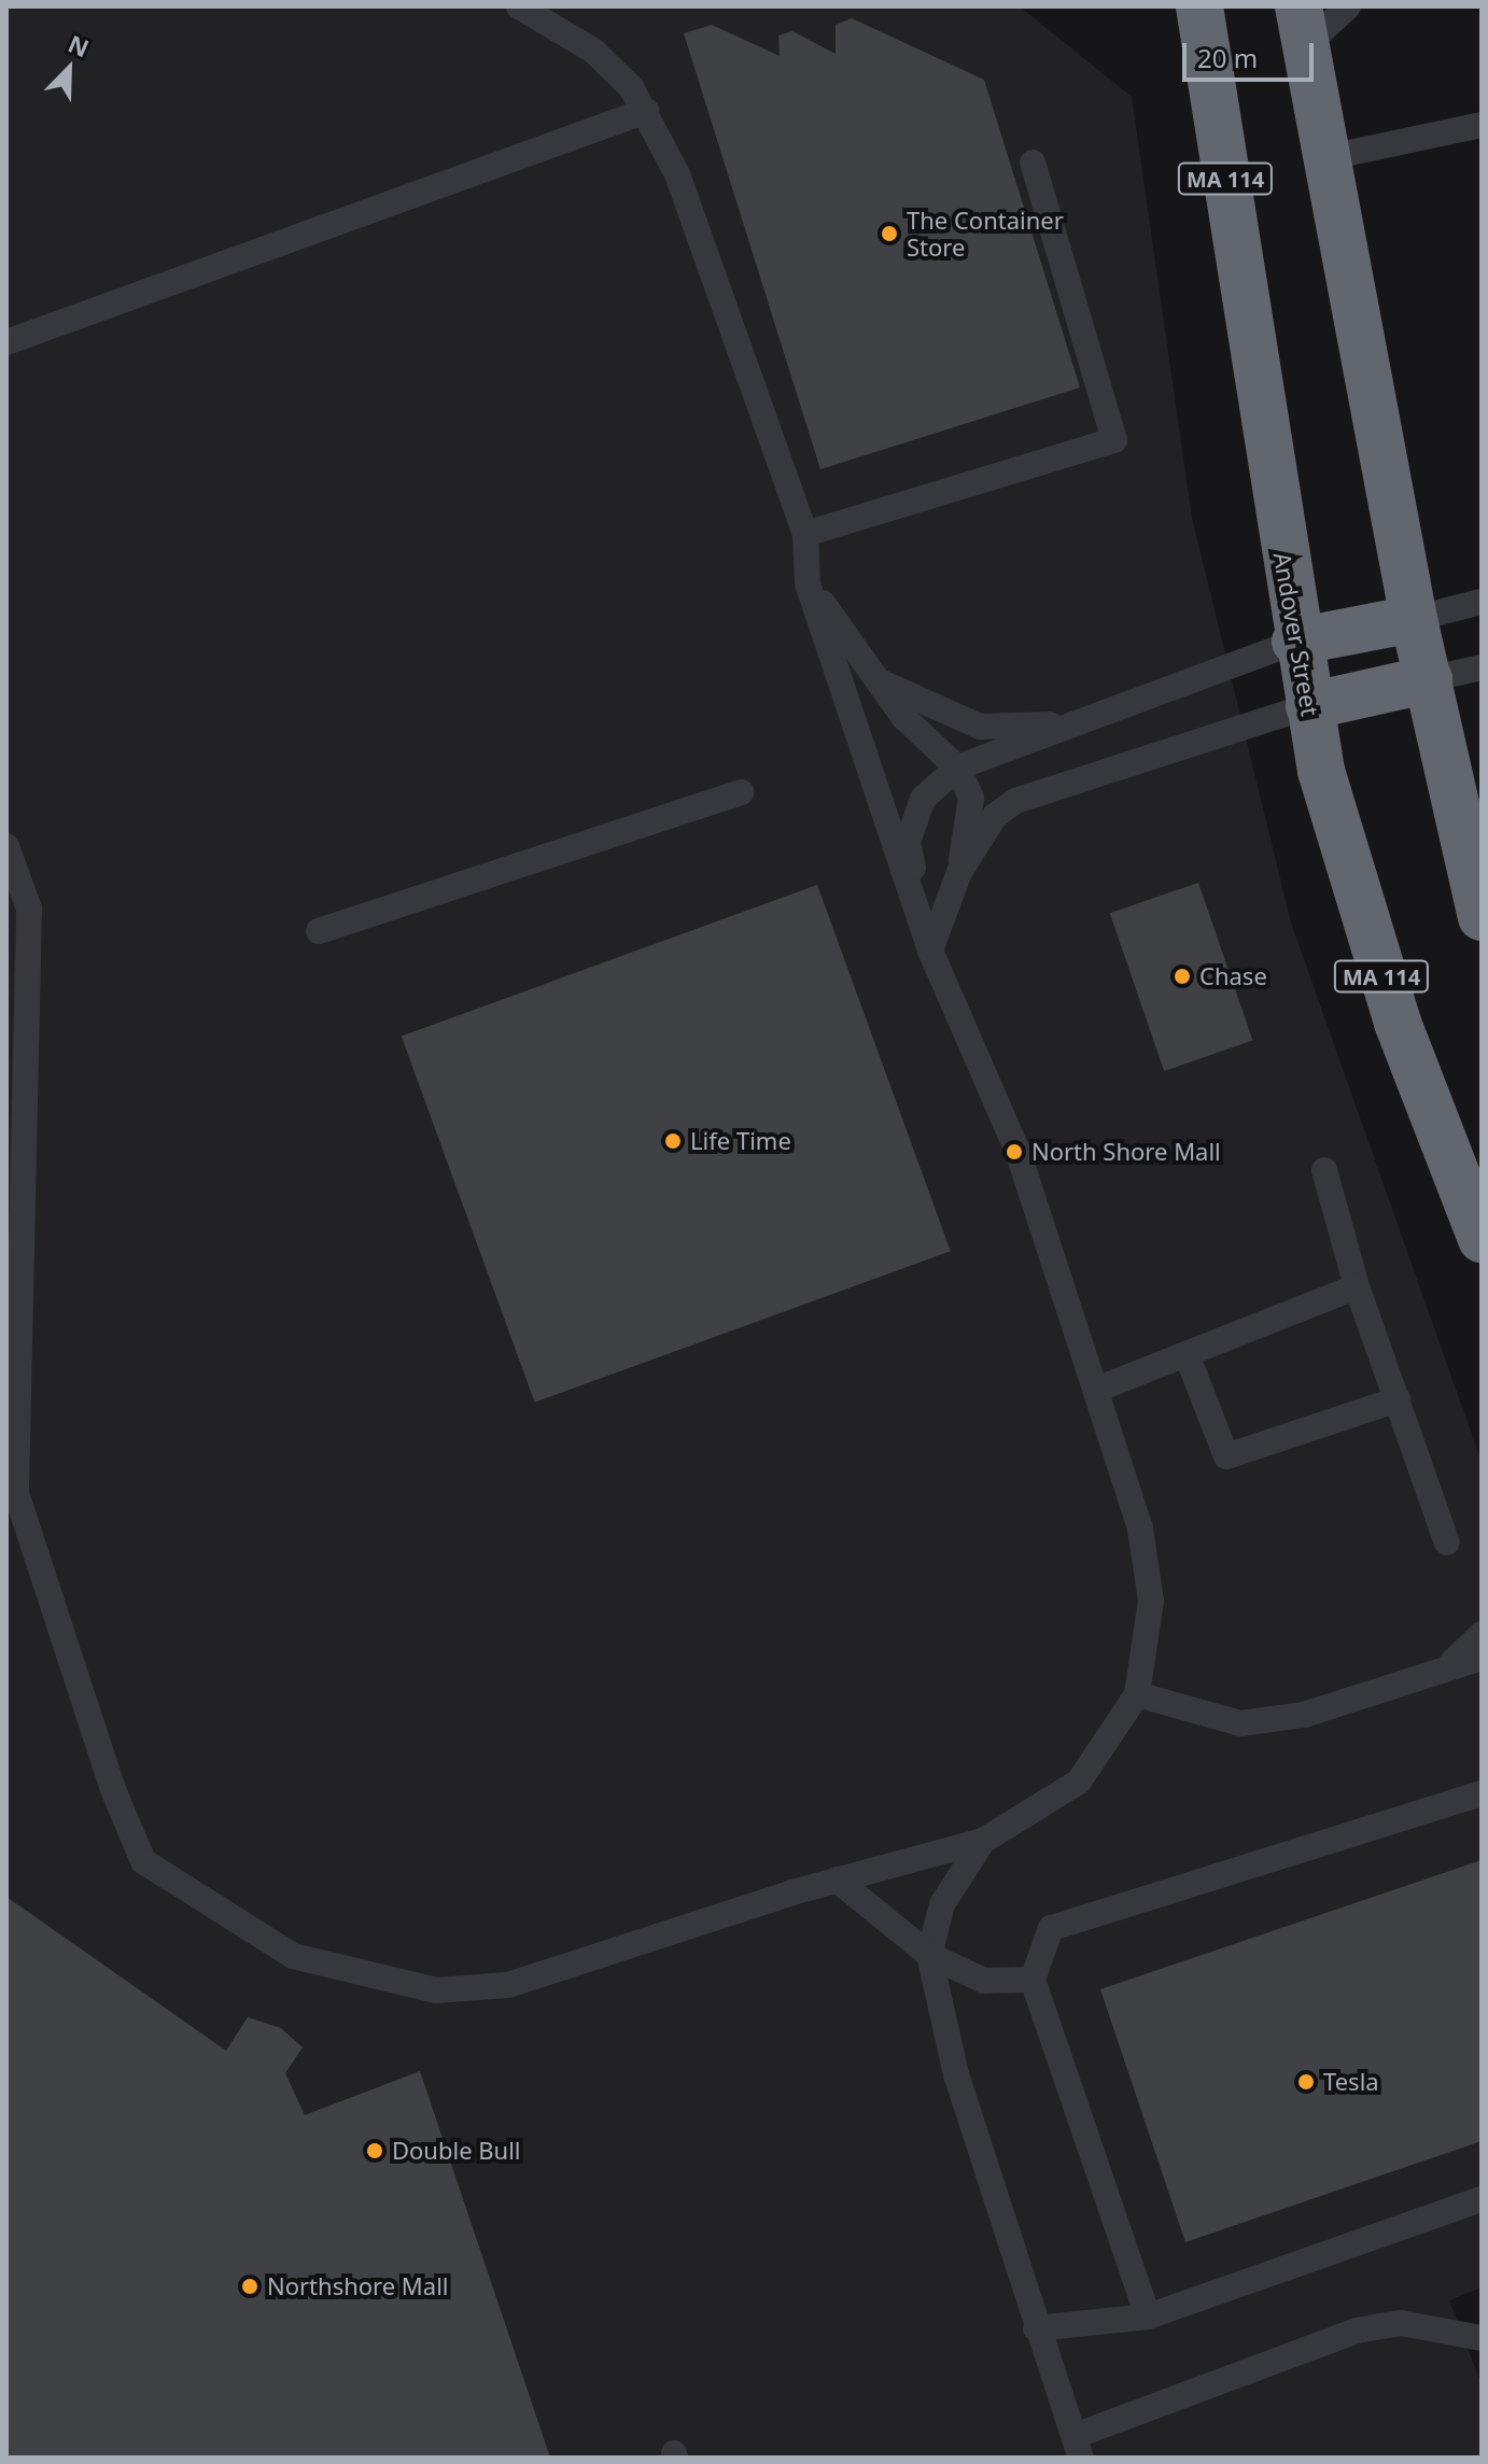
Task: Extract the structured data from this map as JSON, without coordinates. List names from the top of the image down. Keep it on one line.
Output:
{"streets":{"highway":["MA 114","Andover Street"]},"places":["The Container Store","Chase","Life Time","North Shore Mall","Tesla","Double Bull","Northshore Mall"],"scale_bar":"20 m","north":"top right"}
